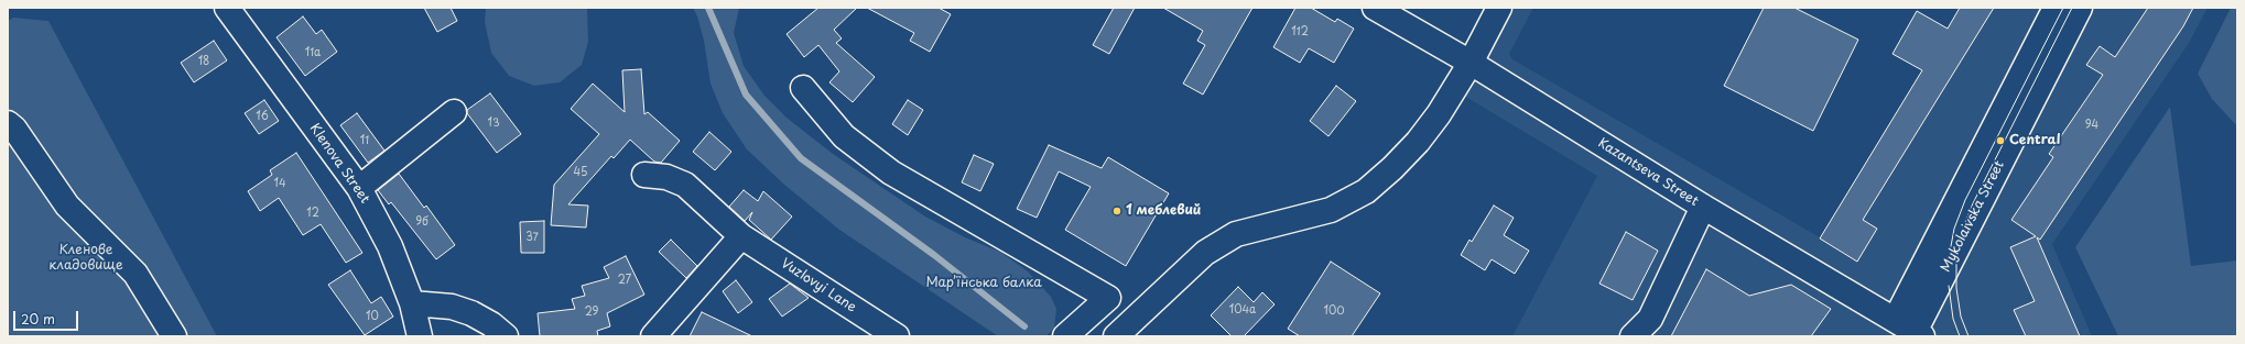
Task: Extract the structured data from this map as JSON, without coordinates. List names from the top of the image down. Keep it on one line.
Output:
{"streets":{"street":["Klenova Street","Kazantseva Street","Mykolaivska Street","Vuzlovyi Lane"]},"crossings":[["Kazantseva Street","Mykolaivska Street"]],"parks":["Кленове кладовище","Мар’їнська балка"],"places":["Central","1 меблевий"],"house_numbers":["112","11а","18","16","13","94","11","45","14","12","9б","37","27","104а","100","29","10"],"scale_bar":"20 m"}
